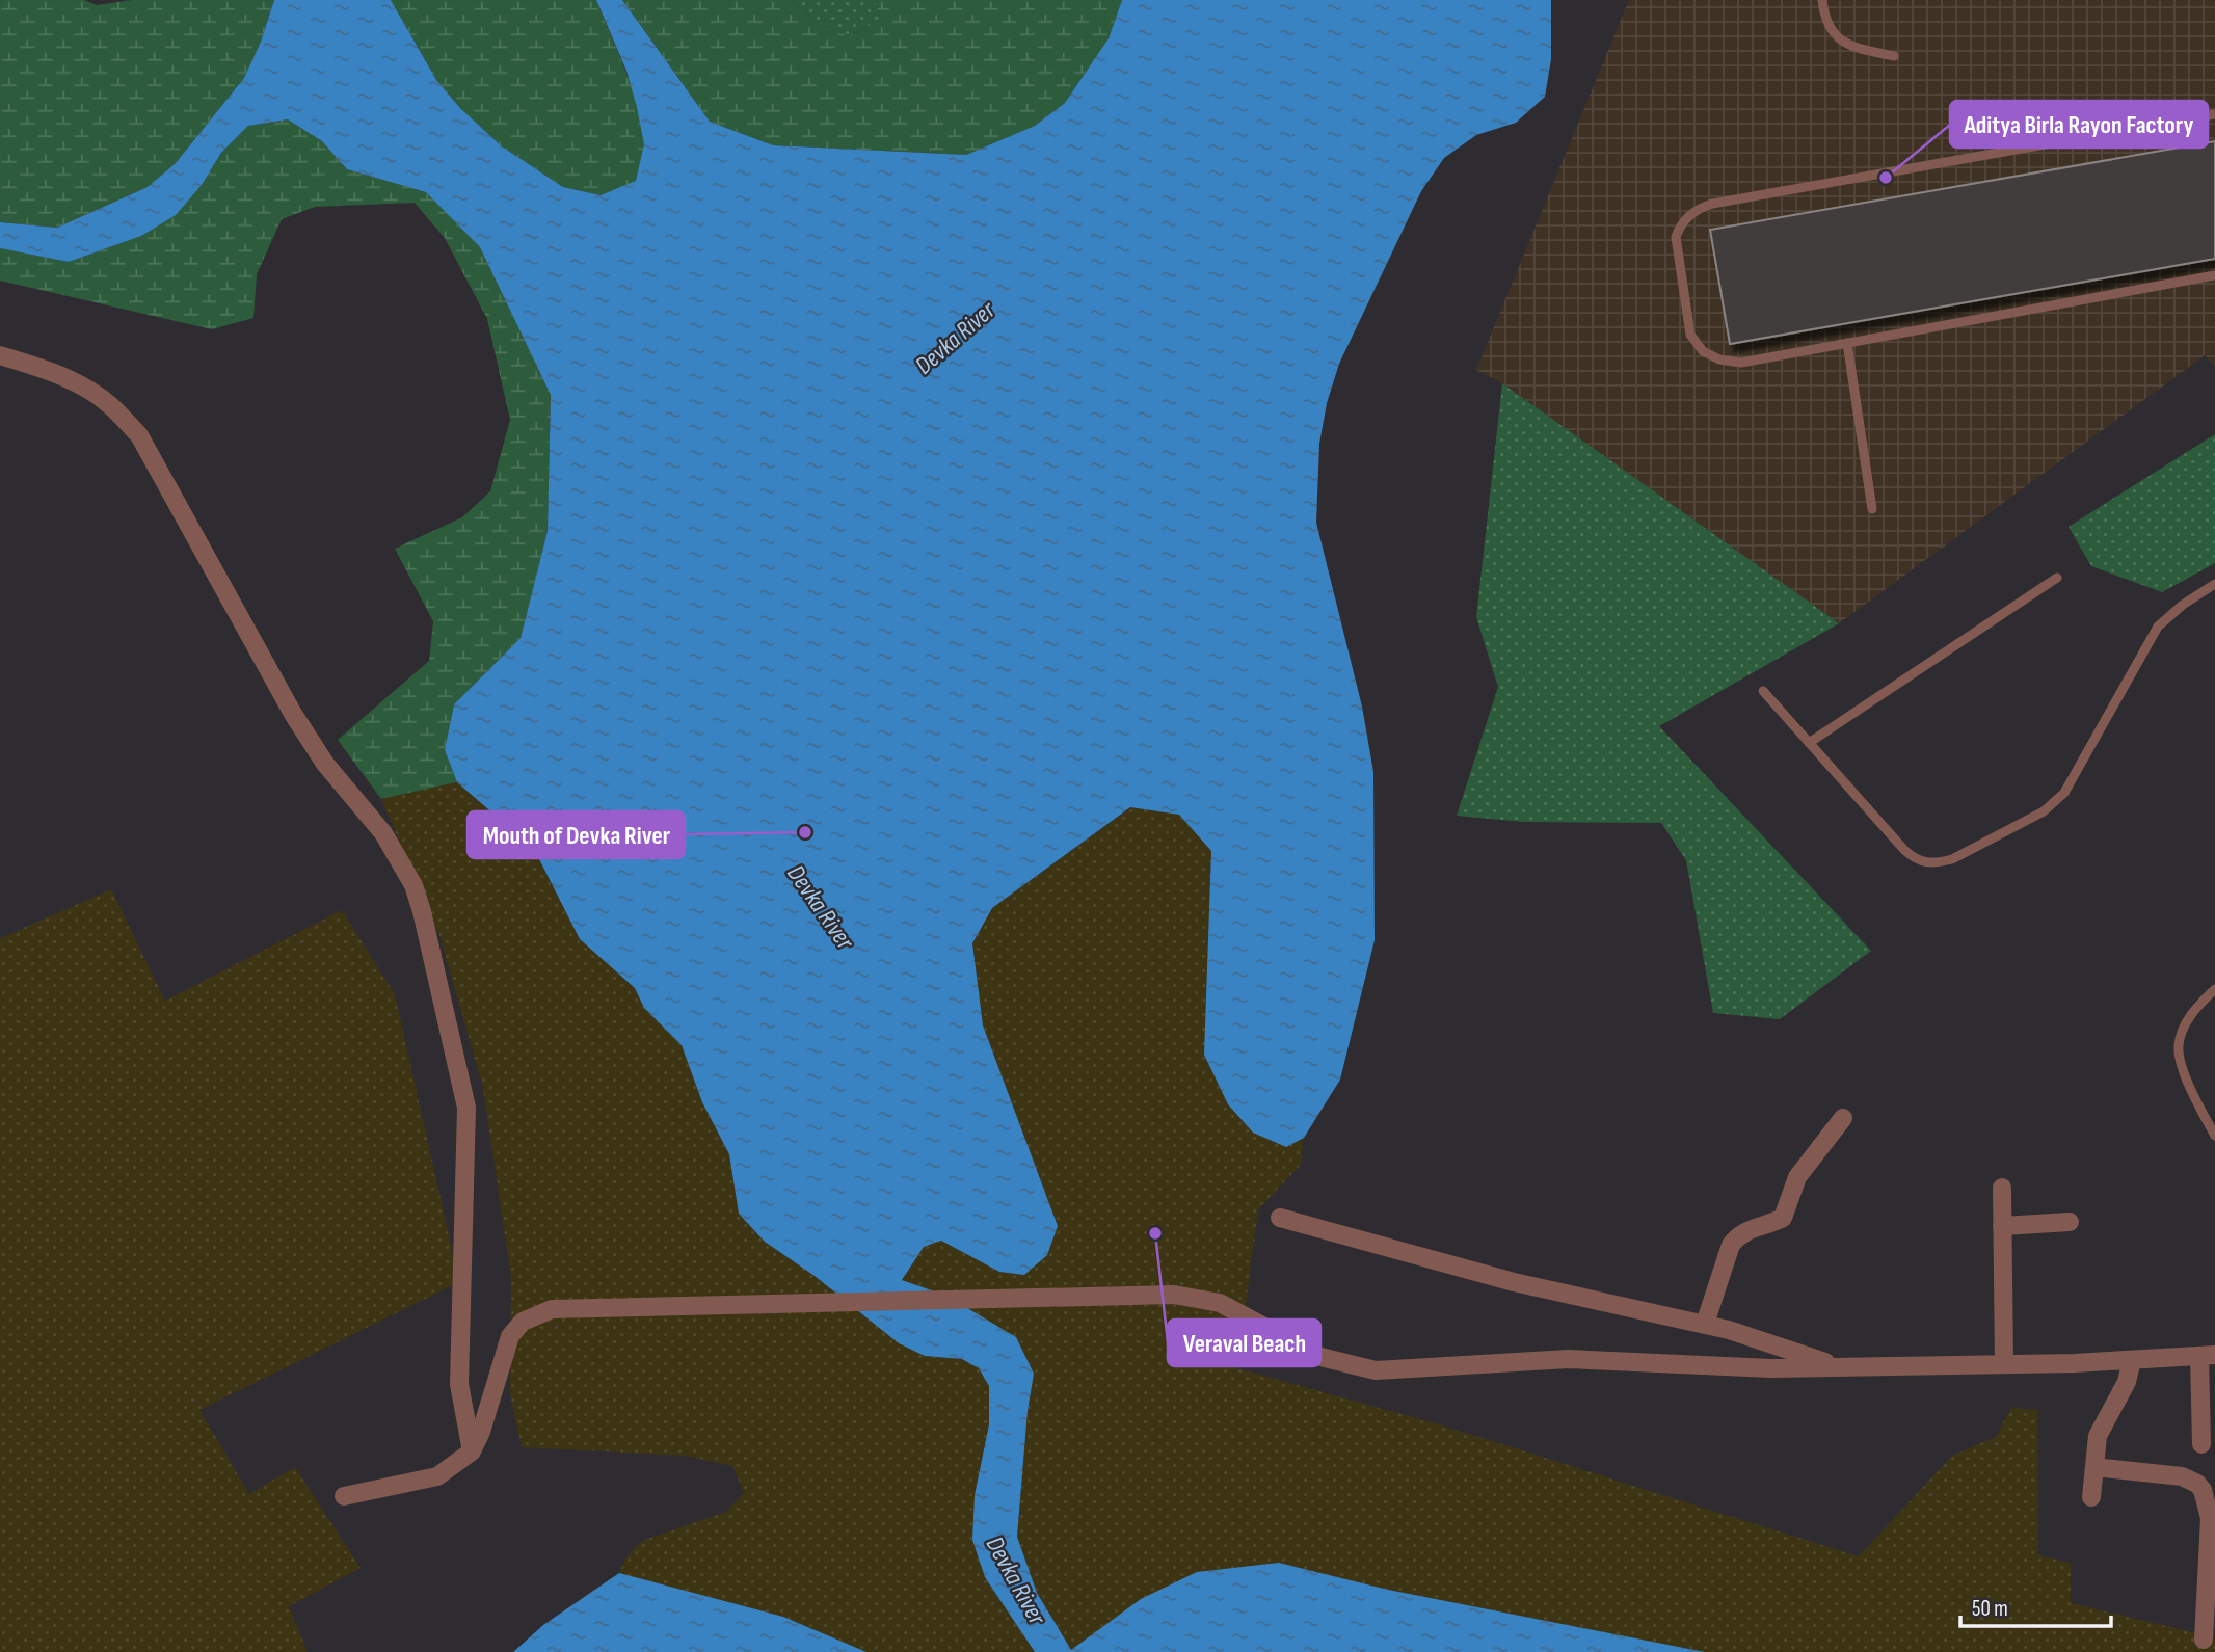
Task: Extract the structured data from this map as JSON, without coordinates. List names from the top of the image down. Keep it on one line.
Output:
{"water":["Devka River"],"places":["Aditya Birla Rayon Factory","Mouth of Devka River","Veraval Beach"],"scale_bar":"50 m"}
